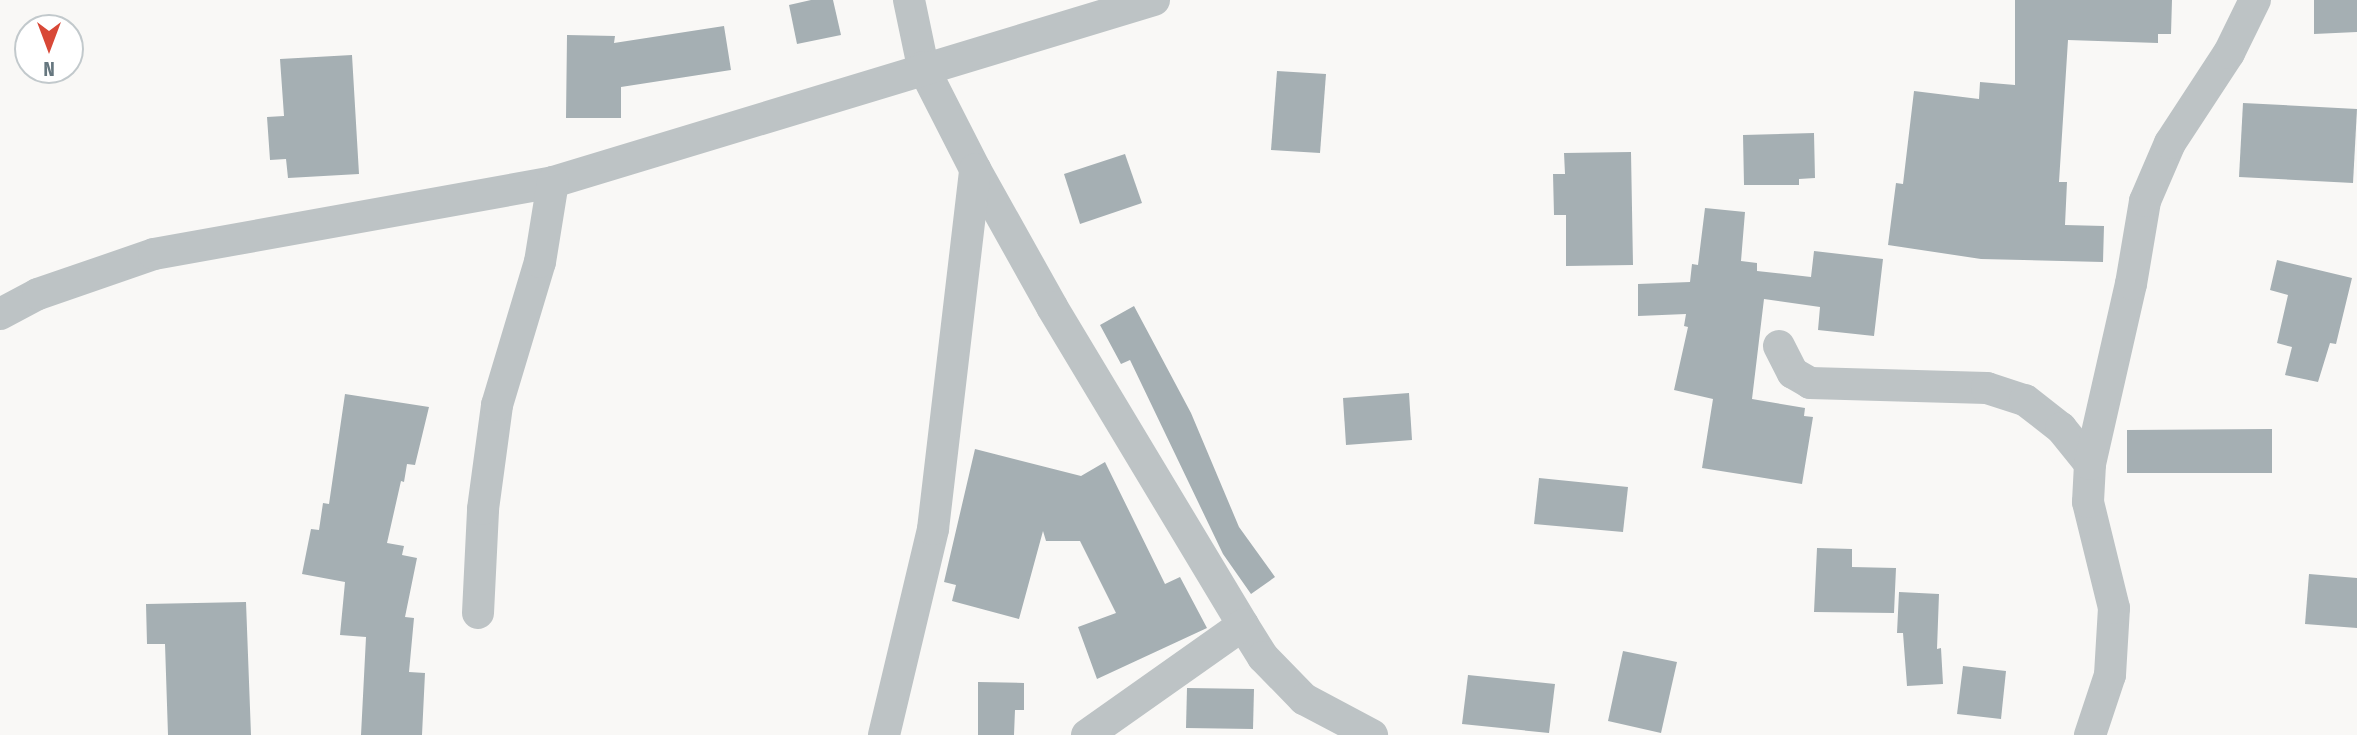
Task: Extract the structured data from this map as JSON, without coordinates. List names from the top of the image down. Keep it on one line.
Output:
{"north":"bottom"}
